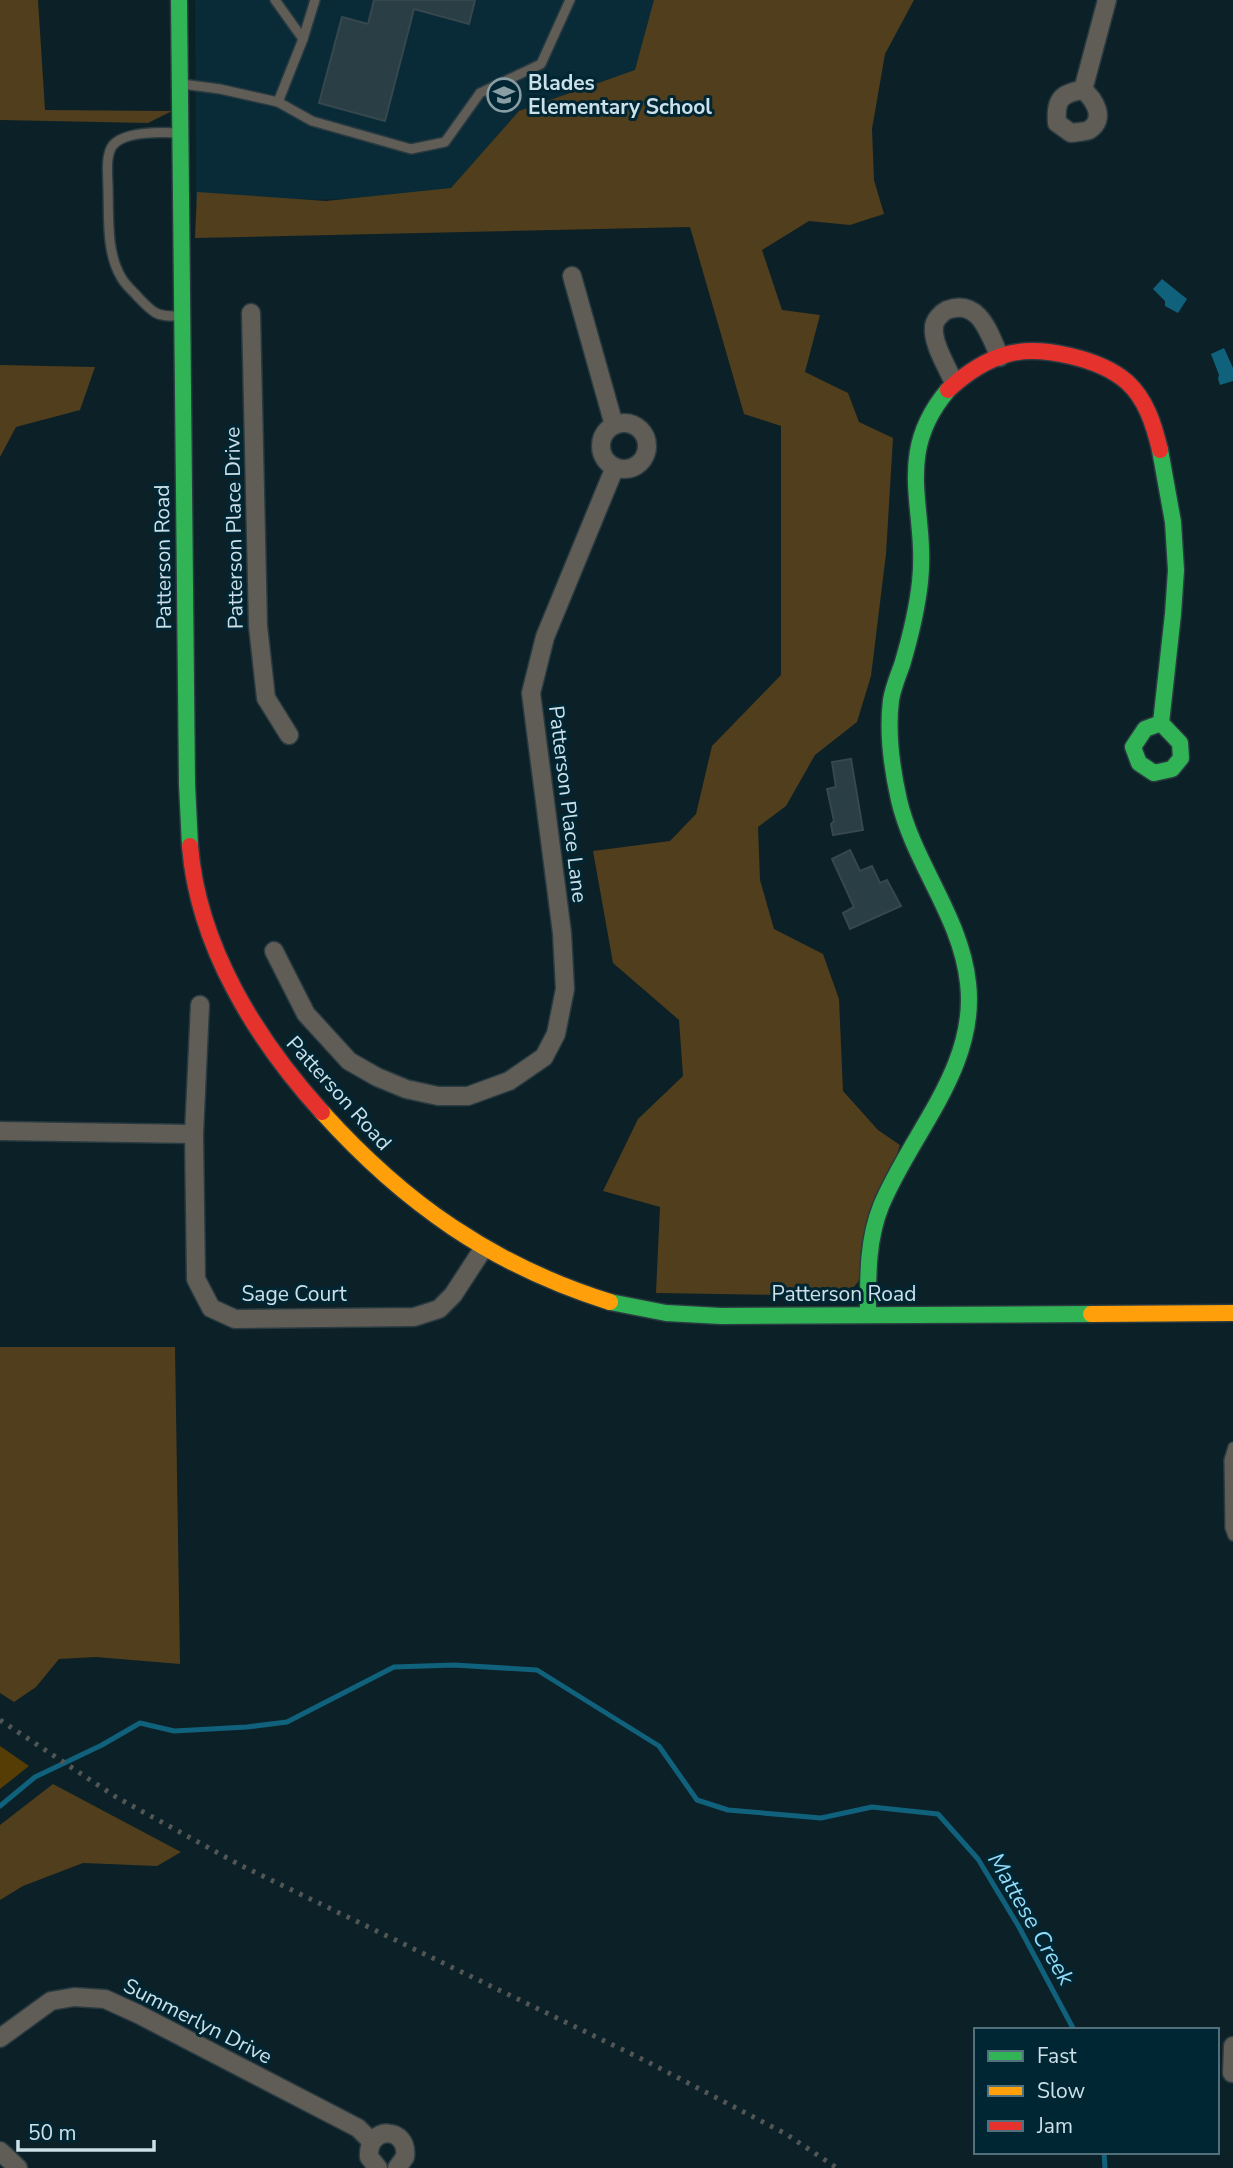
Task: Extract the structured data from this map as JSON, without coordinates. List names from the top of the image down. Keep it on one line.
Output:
{"streets":{"street":["Patterson Place Drive","Patterson Road","Patterson Place Lane","Sage Court","Summerlyn Drive"]},"crossings":[["Patterson Road","Sage Court"]],"water":["Mattese Creek"],"places":{"school or university":["Blades Elementary School"]},"legend":["Fast","Slow","Jam"],"scale_bar":"50 m"}
